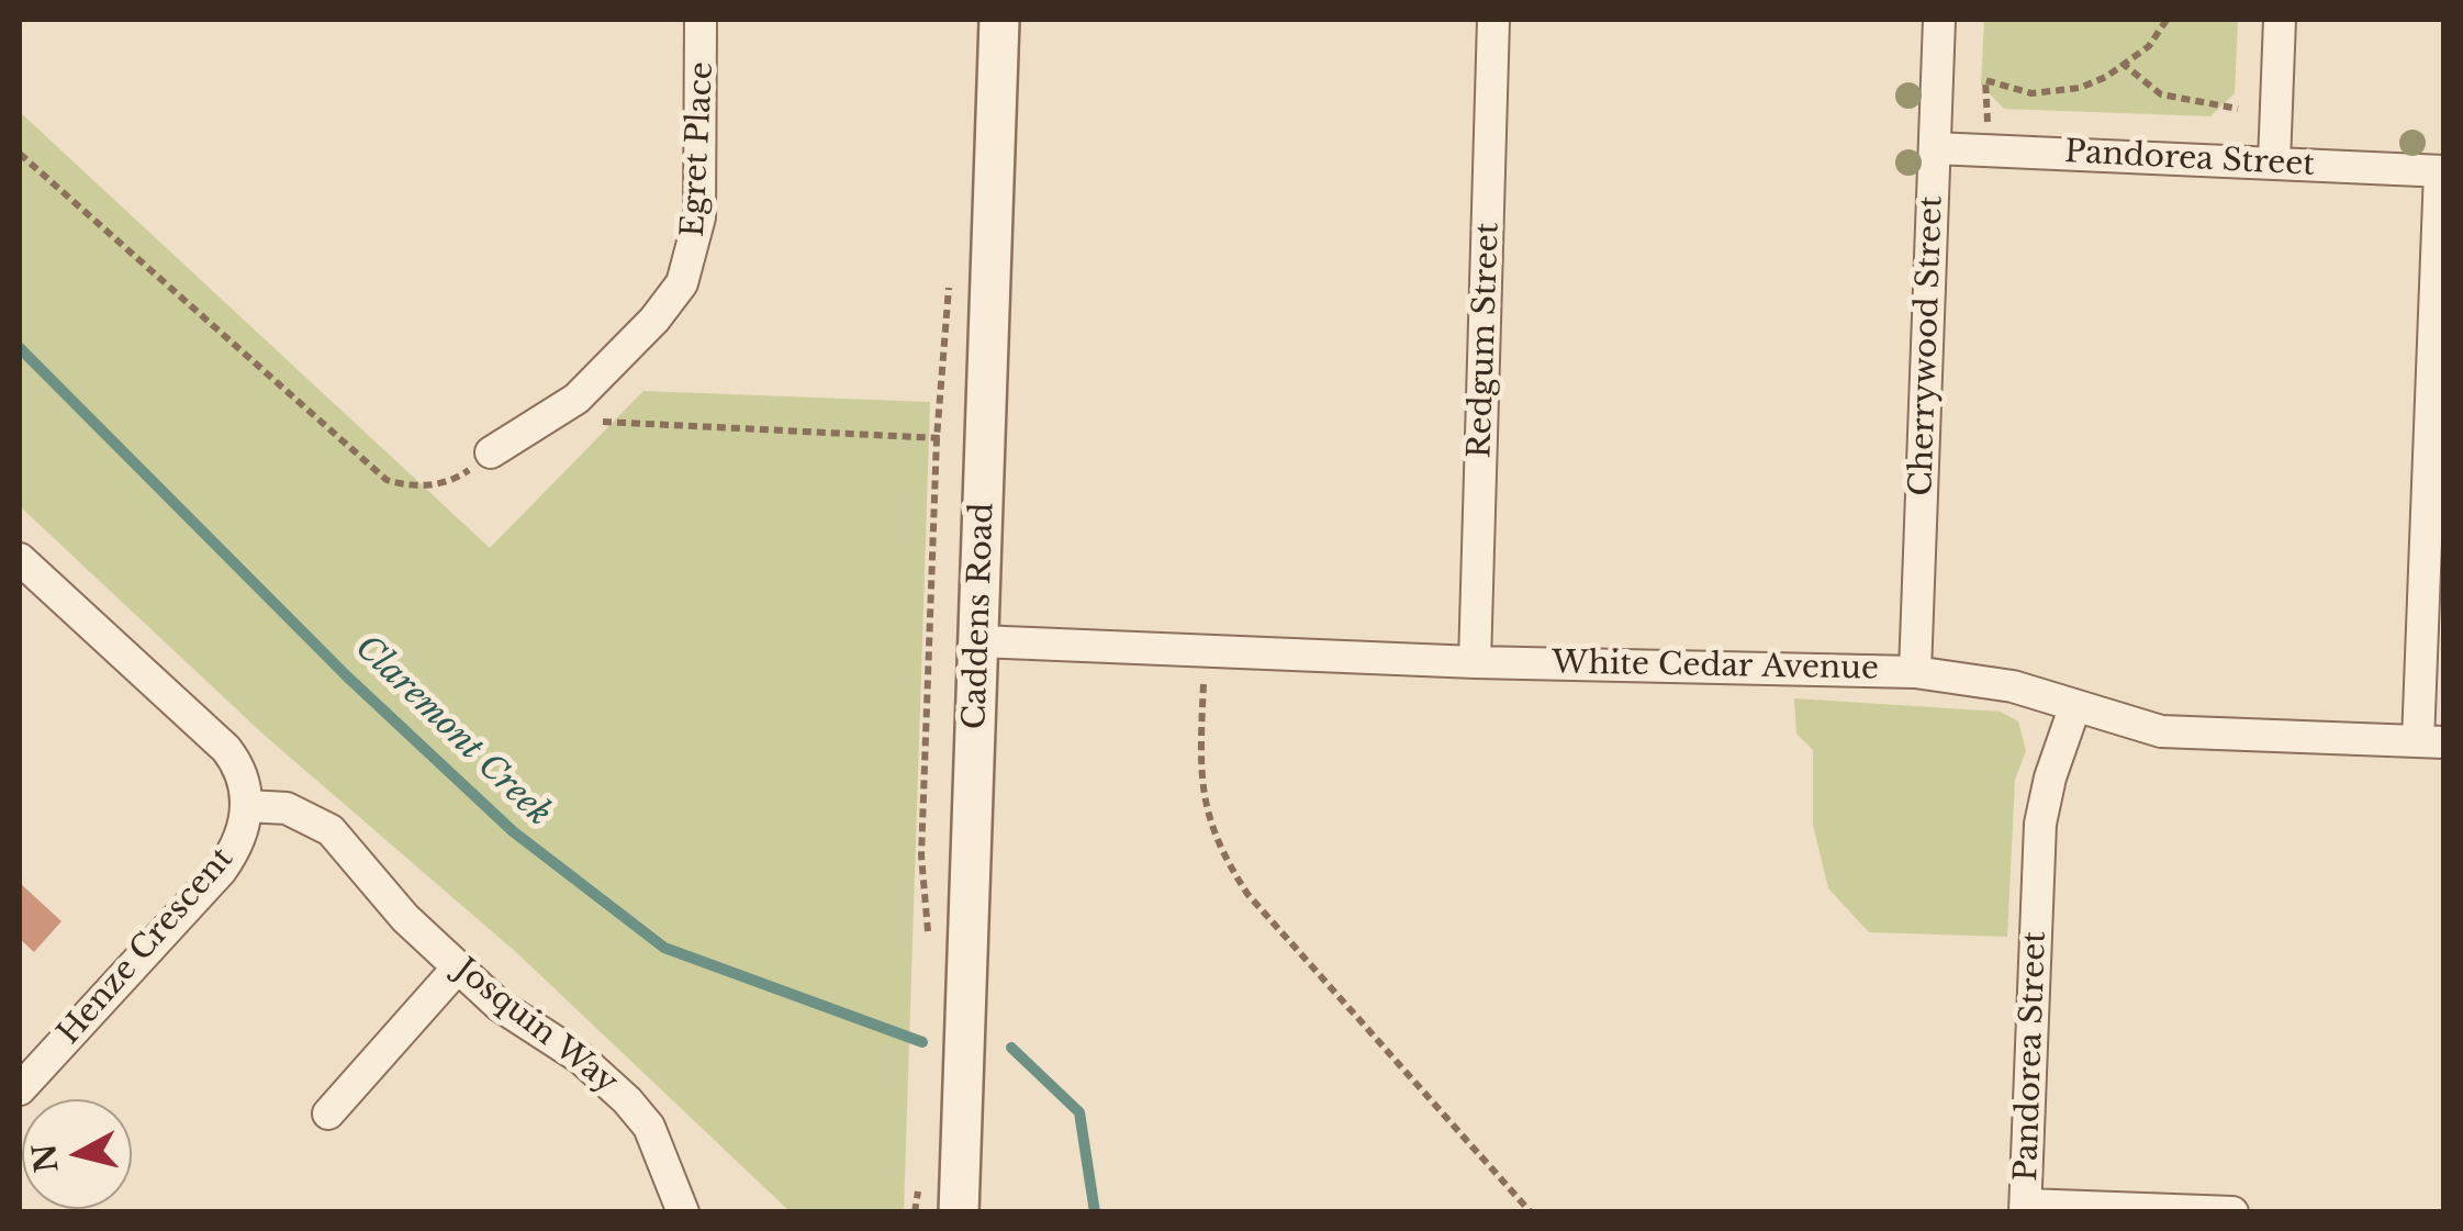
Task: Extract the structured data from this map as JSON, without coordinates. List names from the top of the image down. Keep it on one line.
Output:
{"streets":{"street":["Egret Place","Pandorea Street","Redgum Street","Cherrywood Street","Caddens Road","White Cedar Avenue","Henze Crescent","Josquin Way"]},"crossings":[["Pandorea Street","Cherrywood Street"],["Pandorea Street","White Cedar Avenue"],["Redgum Street","White Cedar Avenue"],["Cherrywood Street","White Cedar Avenue"],["Caddens Road","White Cedar Avenue"],["Henze Crescent","Josquin Way"]],"water":["Claremont Creek"],"north":"left"}
